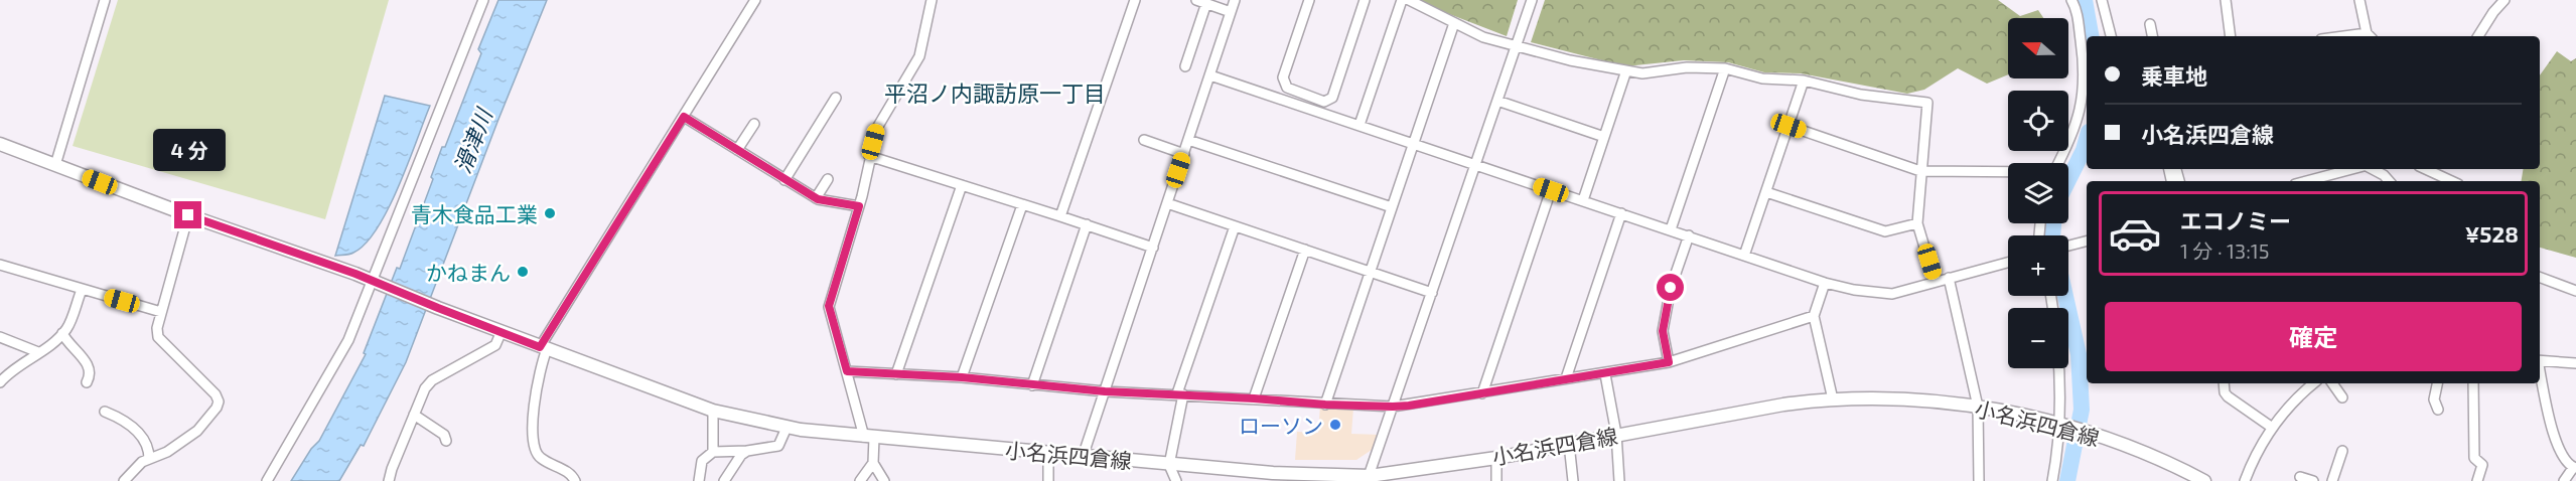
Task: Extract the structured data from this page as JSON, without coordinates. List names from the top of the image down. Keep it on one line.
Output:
{"streets":{"main road":["小名浜四倉線"]},"districts":["平沼ノ内諏訪原一丁目"],"water":["滑津川"],"places":["青木食品工業","かねまん","ローソン"],"north":"left","page":{"map_buttons":["+","−"],"banner":["乗車地","小名浜四倉線"],"bubble":"4 分","list":[{"name":"エコノミー","note":"1 分 · 13:15","value":"¥528"}],"buttons":"確定"}}
